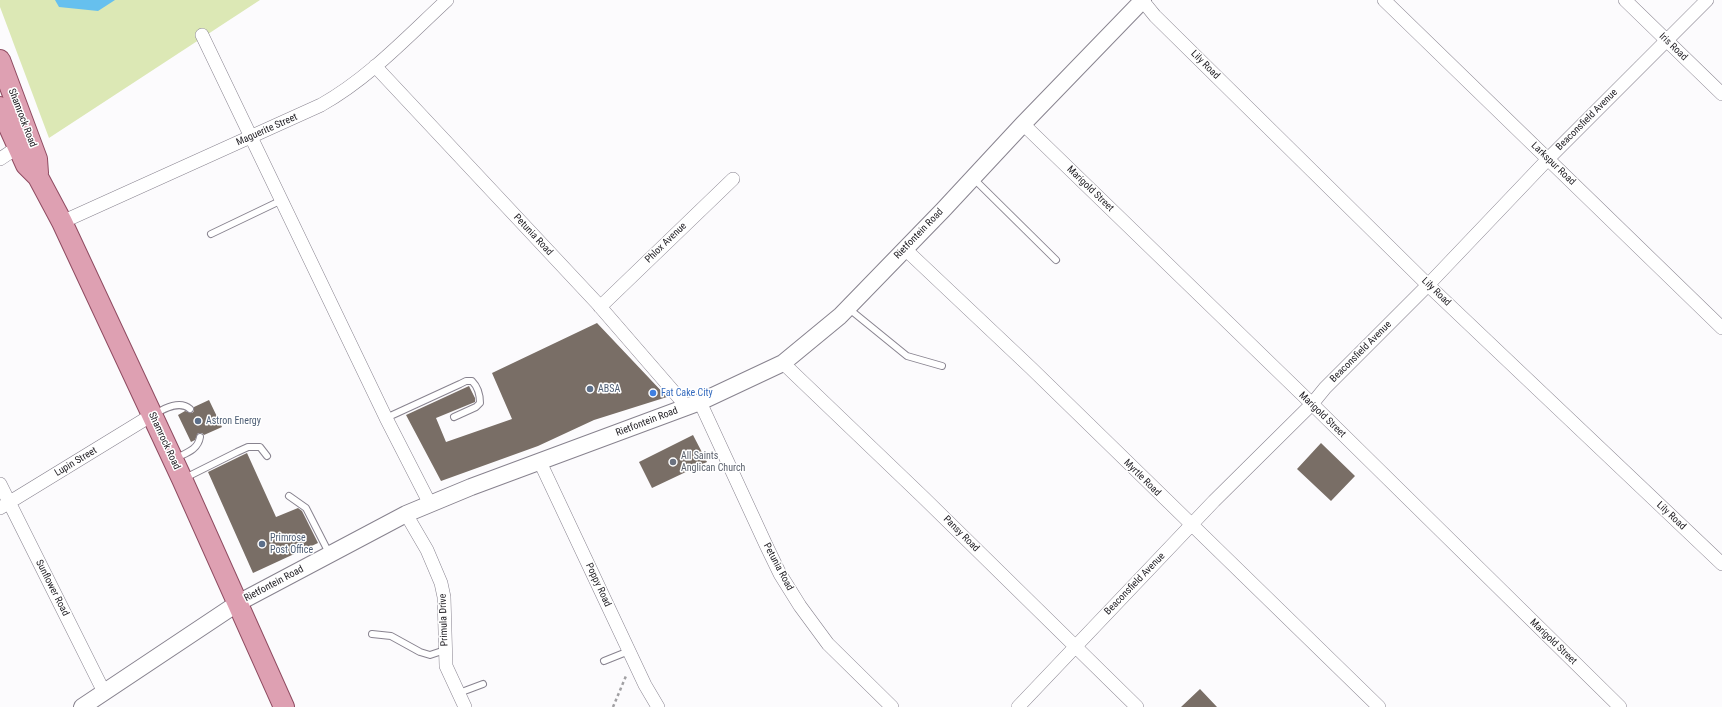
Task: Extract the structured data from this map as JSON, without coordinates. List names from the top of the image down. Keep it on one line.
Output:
{"streets":{"main road":["Shamrock Road"],"street":["Iris Road","Lily Road","Beaconsfield Avenue","Maguerite Street","Larkspur Road","Marigold Street","Rietfontein Road","Petunia Road","Phlox Avenue","Lupin Street","Myrtle Road","Pansy Road","Poppy Road","Sunflower Road","Primula Drive"]},"crossings":[["Iris Road","Beaconsfield Avenue"],["Lily Road","Beaconsfield Avenue"],["Lily Road","Rietfontein Road"],["Shamrock Road","Maguerite Street"],["Shamrock Road","Rietfontein Road"],["Shamrock Road","Lupin Street"],["Beaconsfield Avenue","Larkspur Road"],["Beaconsfield Avenue","Marigold Street"],["Beaconsfield Avenue","Myrtle Road"],["Beaconsfield Avenue","Pansy Road"],["Maguerite Street","Petunia Road"],["Marigold Street","Rietfontein Road"],["Rietfontein Road","Petunia Road"],["Rietfontein Road","Myrtle Road"],["Rietfontein Road","Pansy Road"],["Rietfontein Road","Poppy Road"],["Rietfontein Road","Sunflower Road"],["Rietfontein Road","Primula Drive"],["Petunia Road","Phlox Avenue"],["Lupin Street","Sunflower Road"]],"places":["ABSA","Fat Cake City","Astron Energy","All Saints Anglican Church","Primrose Post Office"]}
